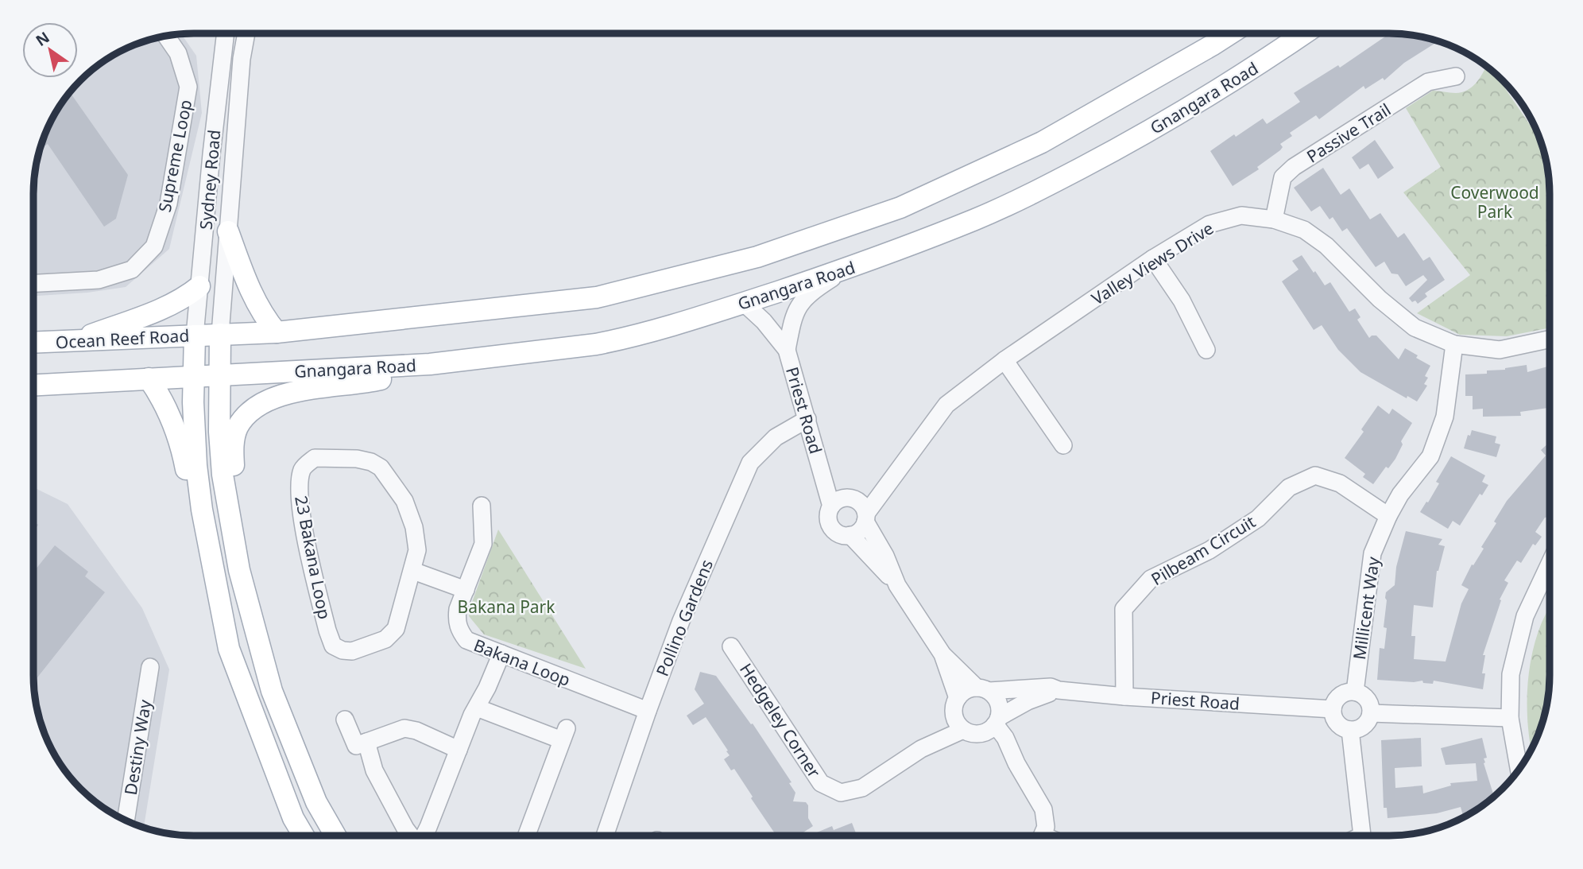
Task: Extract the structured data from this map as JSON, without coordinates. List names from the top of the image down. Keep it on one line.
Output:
{"streets":{"main road":["Gnangara Road","Ocean Reef Road"],"street":["Passive Trail","Supreme Loop","Sydney Road","Valley Views Drive","Priest Road","Pilbeam Circuit","23 Bakana Loop","Millicent Way","Pollino Gardens","Bakana Loop","Hedgeley Corner","Destiny Way"]},"crossings":[["Gnangara Road","Priest Road"],["Passive Trail","Valley Views Drive"],["Sydney Road","Ocean Reef Road"],["Valley Views Drive","Priest Road"],["Valley Views Drive","Millicent Way"],["Priest Road","Pilbeam Circuit"],["Priest Road","Millicent Way"],["Priest Road","Pollino Gardens"],["Priest Road","Hedgeley Corner"],["Pilbeam Circuit","Millicent Way"],["Pollino Gardens","Bakana Loop"]],"parks":["Coverwood Park","Bakana Park"],"north":"top left"}
